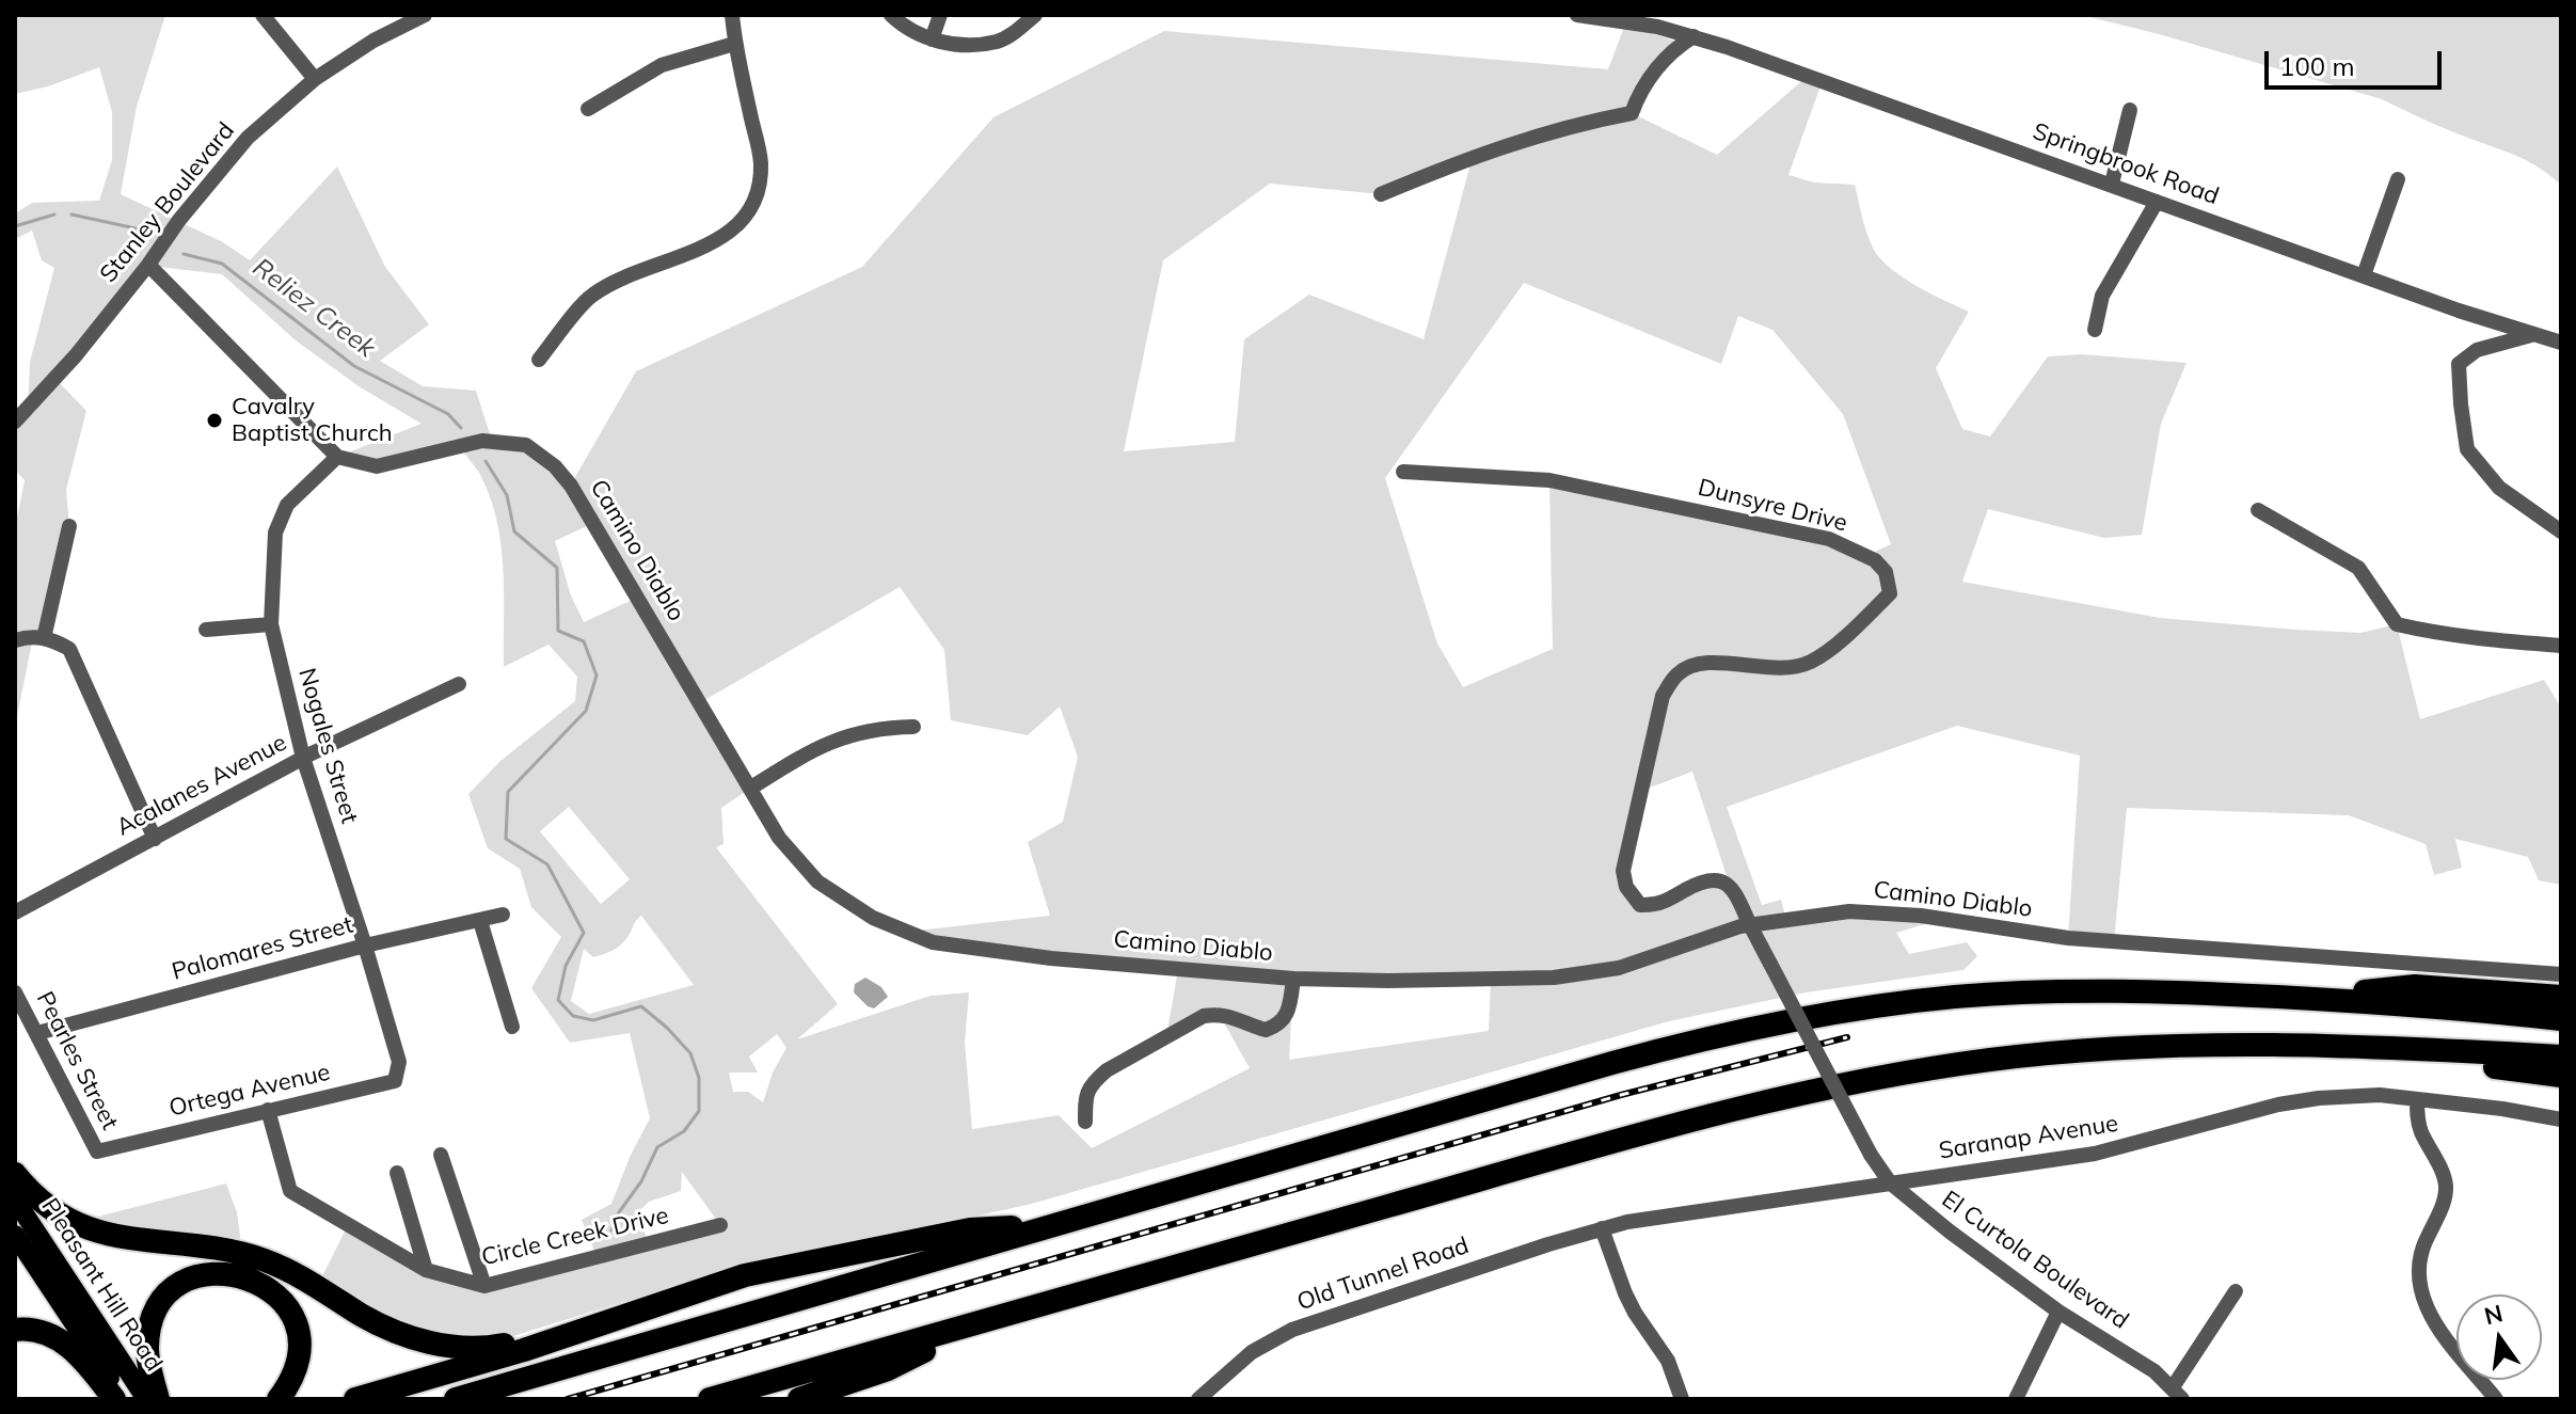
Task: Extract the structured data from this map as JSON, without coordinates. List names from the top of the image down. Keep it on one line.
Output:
{"streets":{"main road":["Pleasant Hill Road"],"street":["Springbrook Road","Stanley Boulevard","Dunsyre Drive","Camino Diablo","Nogales Street","Acalanes Avenue","Palomares Street","Pearles Street","Ortega Avenue","Saranap Avenue","Circle Creek Drive","El Curtola Boulevard","Old Tunnel Road"]},"crossings":[["Dunsyre Drive","Camino Diablo"],["Dunsyre Drive","El Curtola Boulevard"],["Camino Diablo","Nogales Street"],["Camino Diablo","El Curtola Boulevard"],["Nogales Street","Acalanes Avenue"],["Nogales Street","Palomares Street"],["Nogales Street","Ortega Avenue"],["Palomares Street","Pearles Street"],["Pearles Street","Ortega Avenue"],["Ortega Avenue","Circle Creek Drive"],["Saranap Avenue","El Curtola Boulevard"],["Saranap Avenue","Old Tunnel Road"]],"water":["Reliez Creek"],"places":["Cavalry Baptist Church"],"scale_bar":"100 m","north":"top"}
